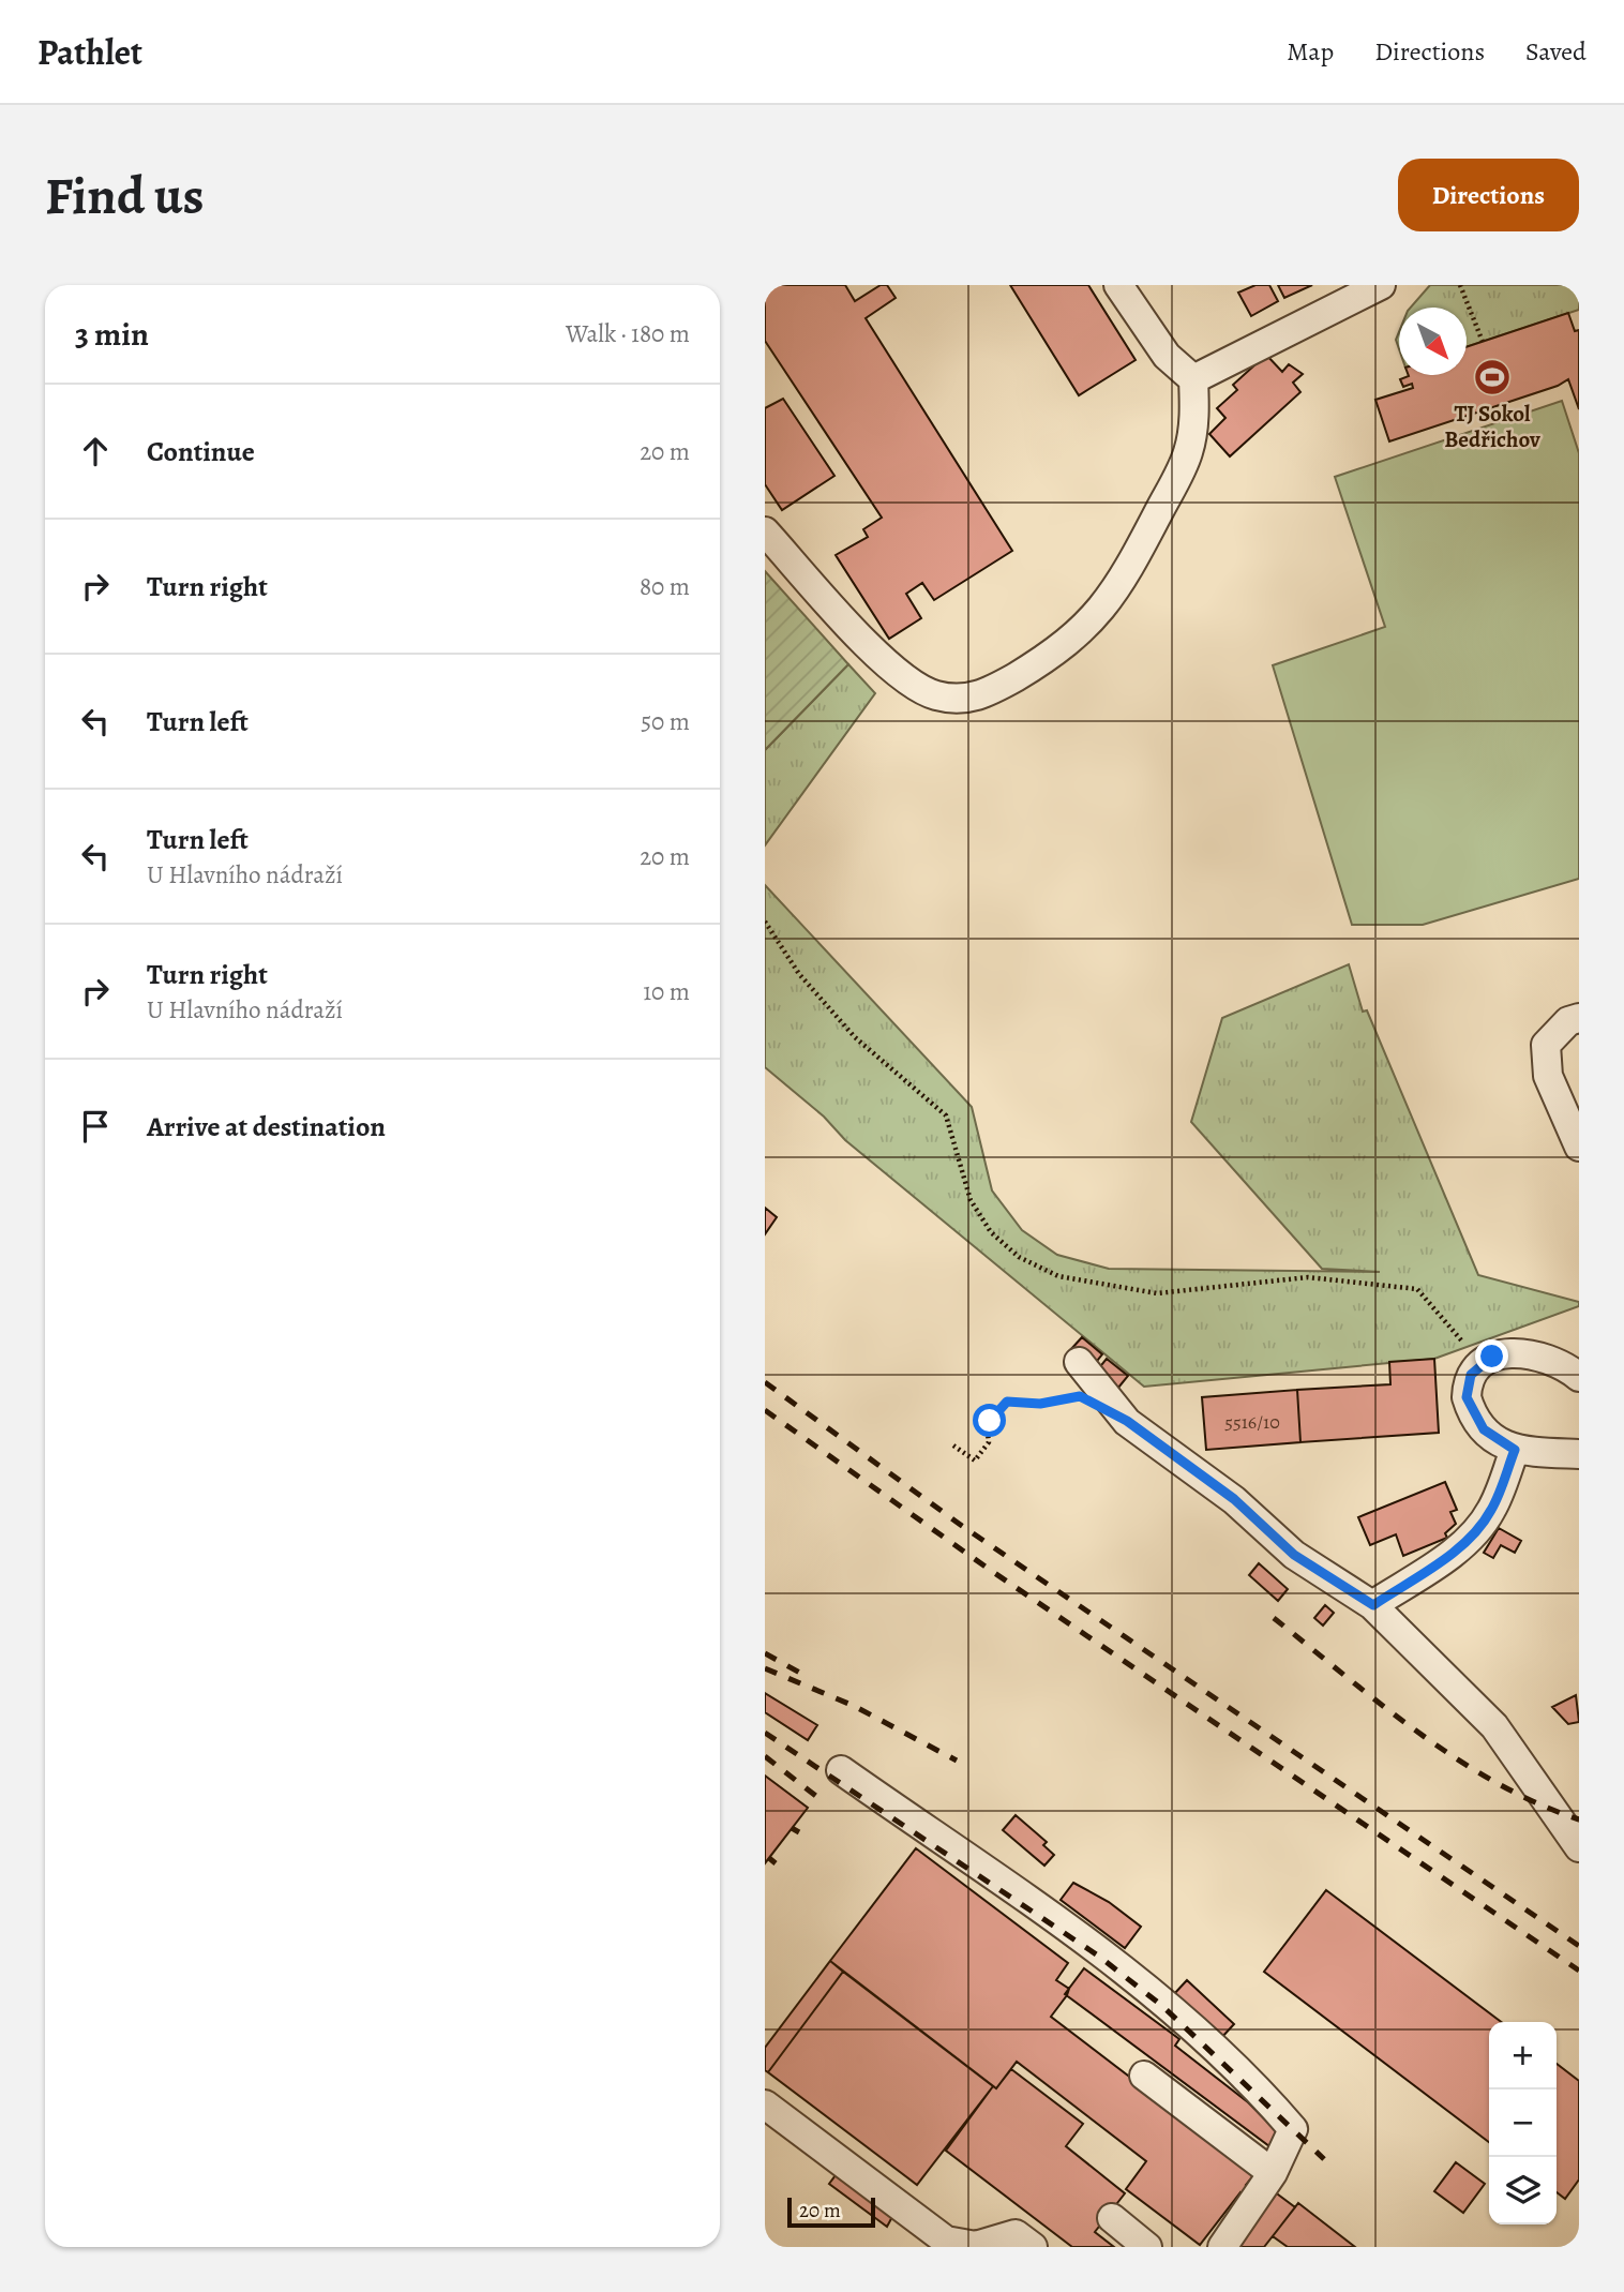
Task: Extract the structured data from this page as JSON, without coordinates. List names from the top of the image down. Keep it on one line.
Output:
{"places":{"sports":["TJ Sokol Bedřichov"]},"house_numbers":["5516/10"],"scale_bar":"20 m","north":"bottom right","page":{"header":"Pathlet","nav":["Map","Directions","Saved"],"buttons":"Directions","title":"Find us","heading":["3 min","Walk · 180 m"],"list":[["Continue","20 m"],["Turn right","80 m"],["Turn left","50 m"],["Turn left","U Hlavního nádraží","20 m"],["Turn right","U Hlavního nádraží","10 m"],"Arrive at destination"],"map_buttons":["+","−"],"scale":"20 m"}}
